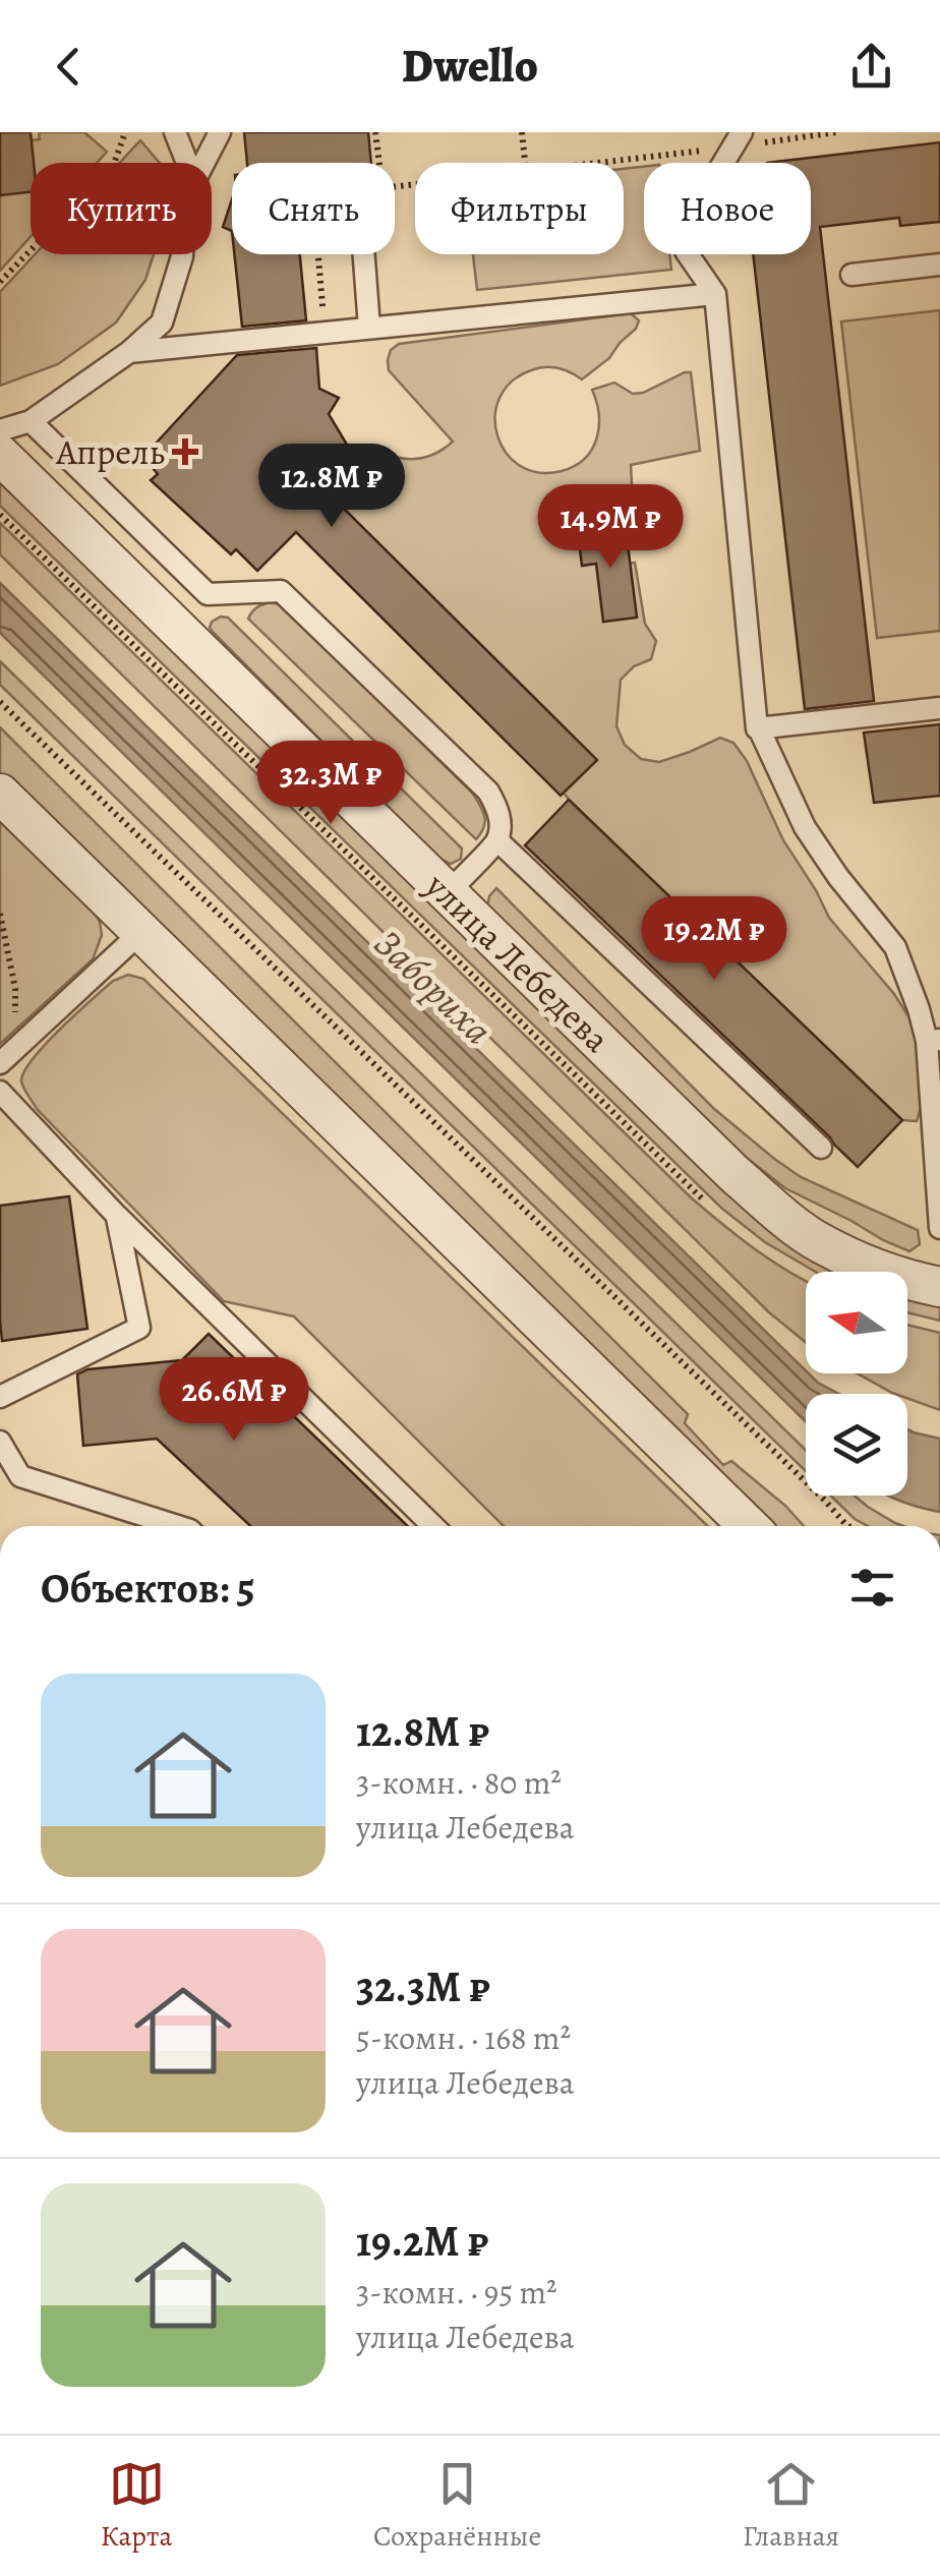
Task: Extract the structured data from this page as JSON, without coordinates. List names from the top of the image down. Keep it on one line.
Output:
{"streets":{"street":["улица Лебедева"]},"water":["Забориха"],"places":{"health":["Апрель"]},"north":"left","page":{"header":"Dwello","chip":["Купить","Снять","Фильтры","Новое"],"price":["12.8M ₽","14.9M ₽","32.3M ₽","19.2M ₽","26.6M ₽"],"heading":"Объектов: 5","list":[{"name":"12.8M ₽","note":"3-комн. · 80 m² · улица Лебедева"},{"name":"32.3M ₽","note":"5-комн. · 168 m² · улица Лебедева"},{"name":"19.2M ₽","note":"3-комн. · 95 m² · улица Лебедева"}],"tabs":["Карта","Сохранённые","Главная"]}}
